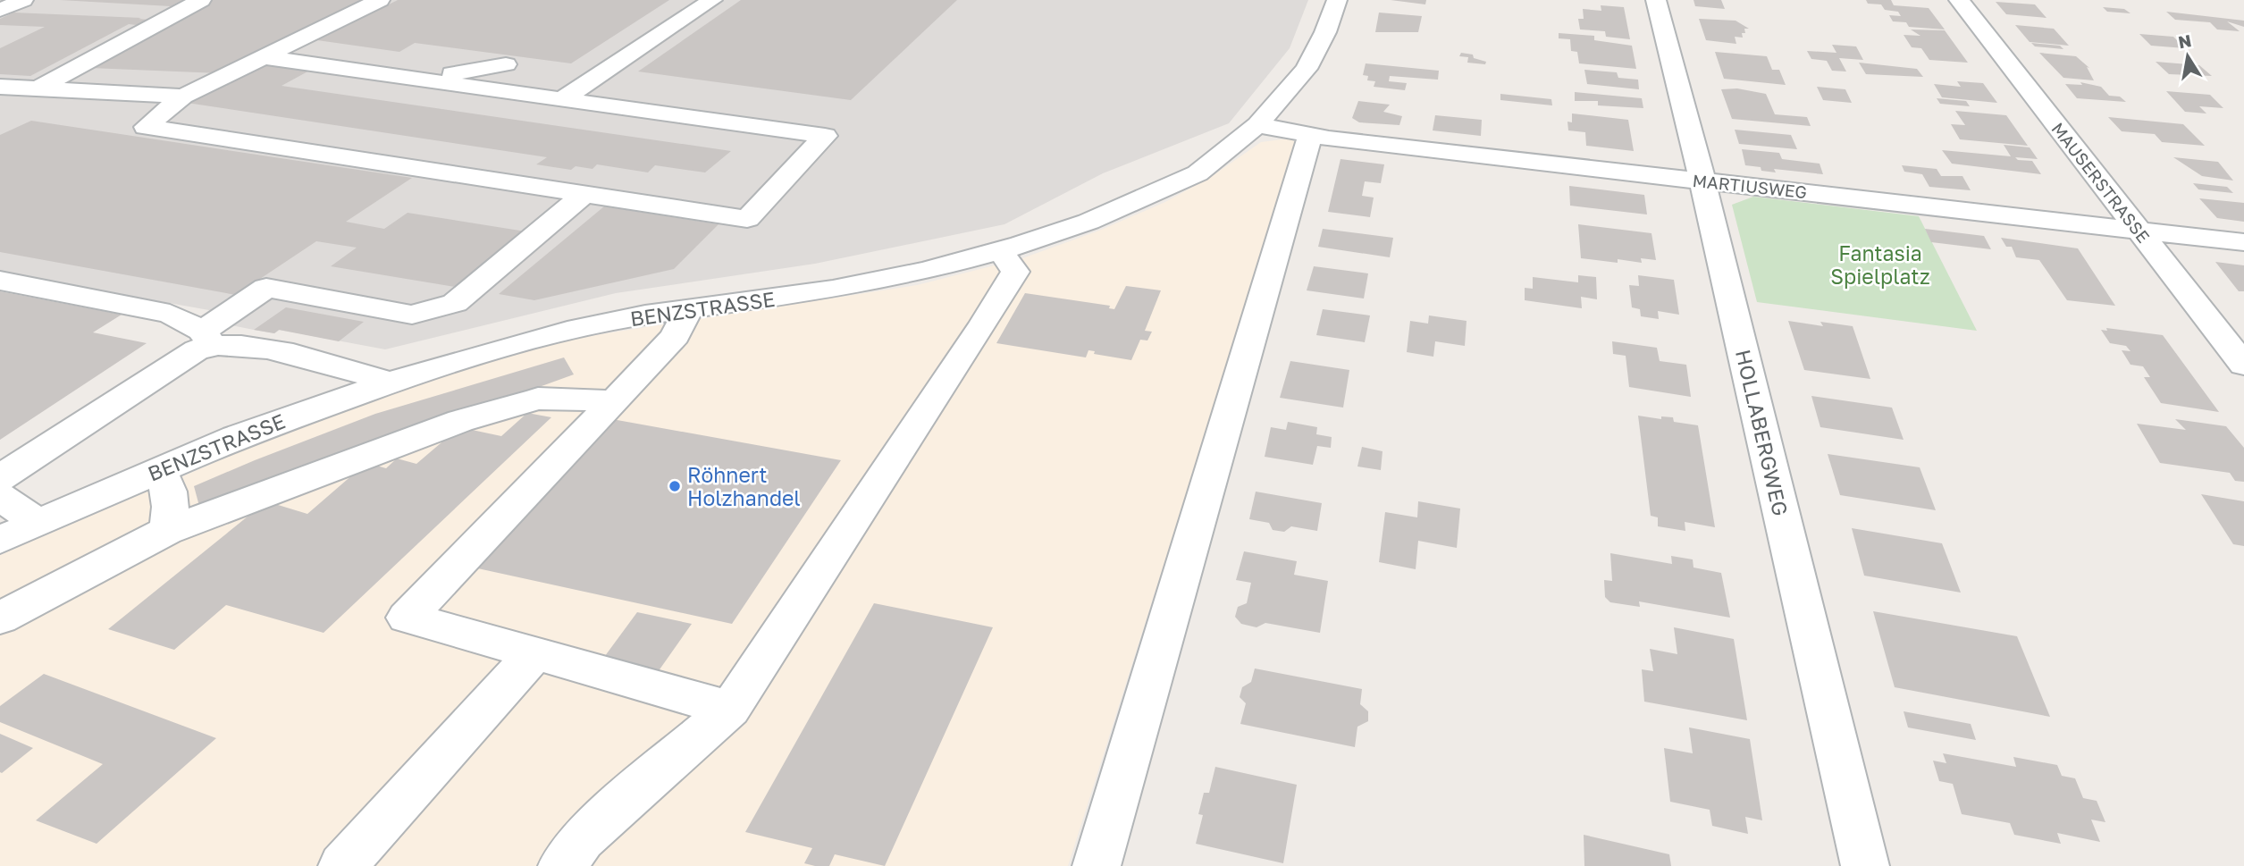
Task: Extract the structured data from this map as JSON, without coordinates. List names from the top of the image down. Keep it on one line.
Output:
{"streets":{"street":["MAUSERSTRASSE","MARTIUSWEG","BENZSTRASSE","HOLLABERGWEG"]},"crossings":[["MAUSERSTRASSE","MARTIUSWEG"],["MARTIUSWEG","BENZSTRASSE"],["MARTIUSWEG","HOLLABERGWEG"]],"parks":["Fantasia Spielplatz"],"places":["Röhnert Holzhandel"],"north":"top"}
